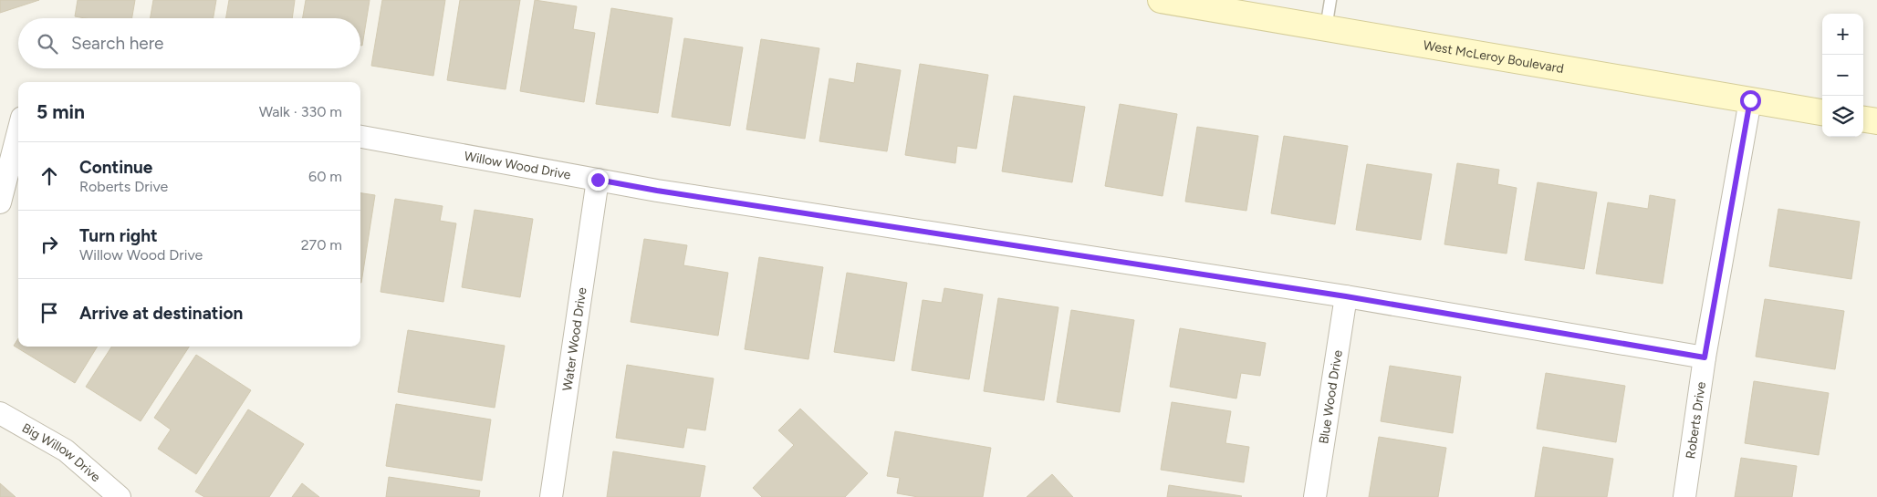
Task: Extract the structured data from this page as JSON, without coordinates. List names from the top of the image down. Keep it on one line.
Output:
{"streets":{"main road":["West McLeroy Boulevard"],"street":["Willow Wood Drive","Water Wood Drive","Blue Wood Drive","Roberts Drive","Big Willow Drive"]},"crossings":[["West McLeroy Boulevard","Roberts Drive"],["Willow Wood Drive","Water Wood Drive"],["Willow Wood Drive","Blue Wood Drive"],["Willow Wood Drive","Roberts Drive"]],"page":{"map_buttons":["+","−"],"search":"Search here","heading":["5 min","Walk · 330 m"],"list":[["Continue","Roberts Drive","60 m"],["Turn right","Willow Wood Drive","270 m"],"Arrive at destination"]}}
